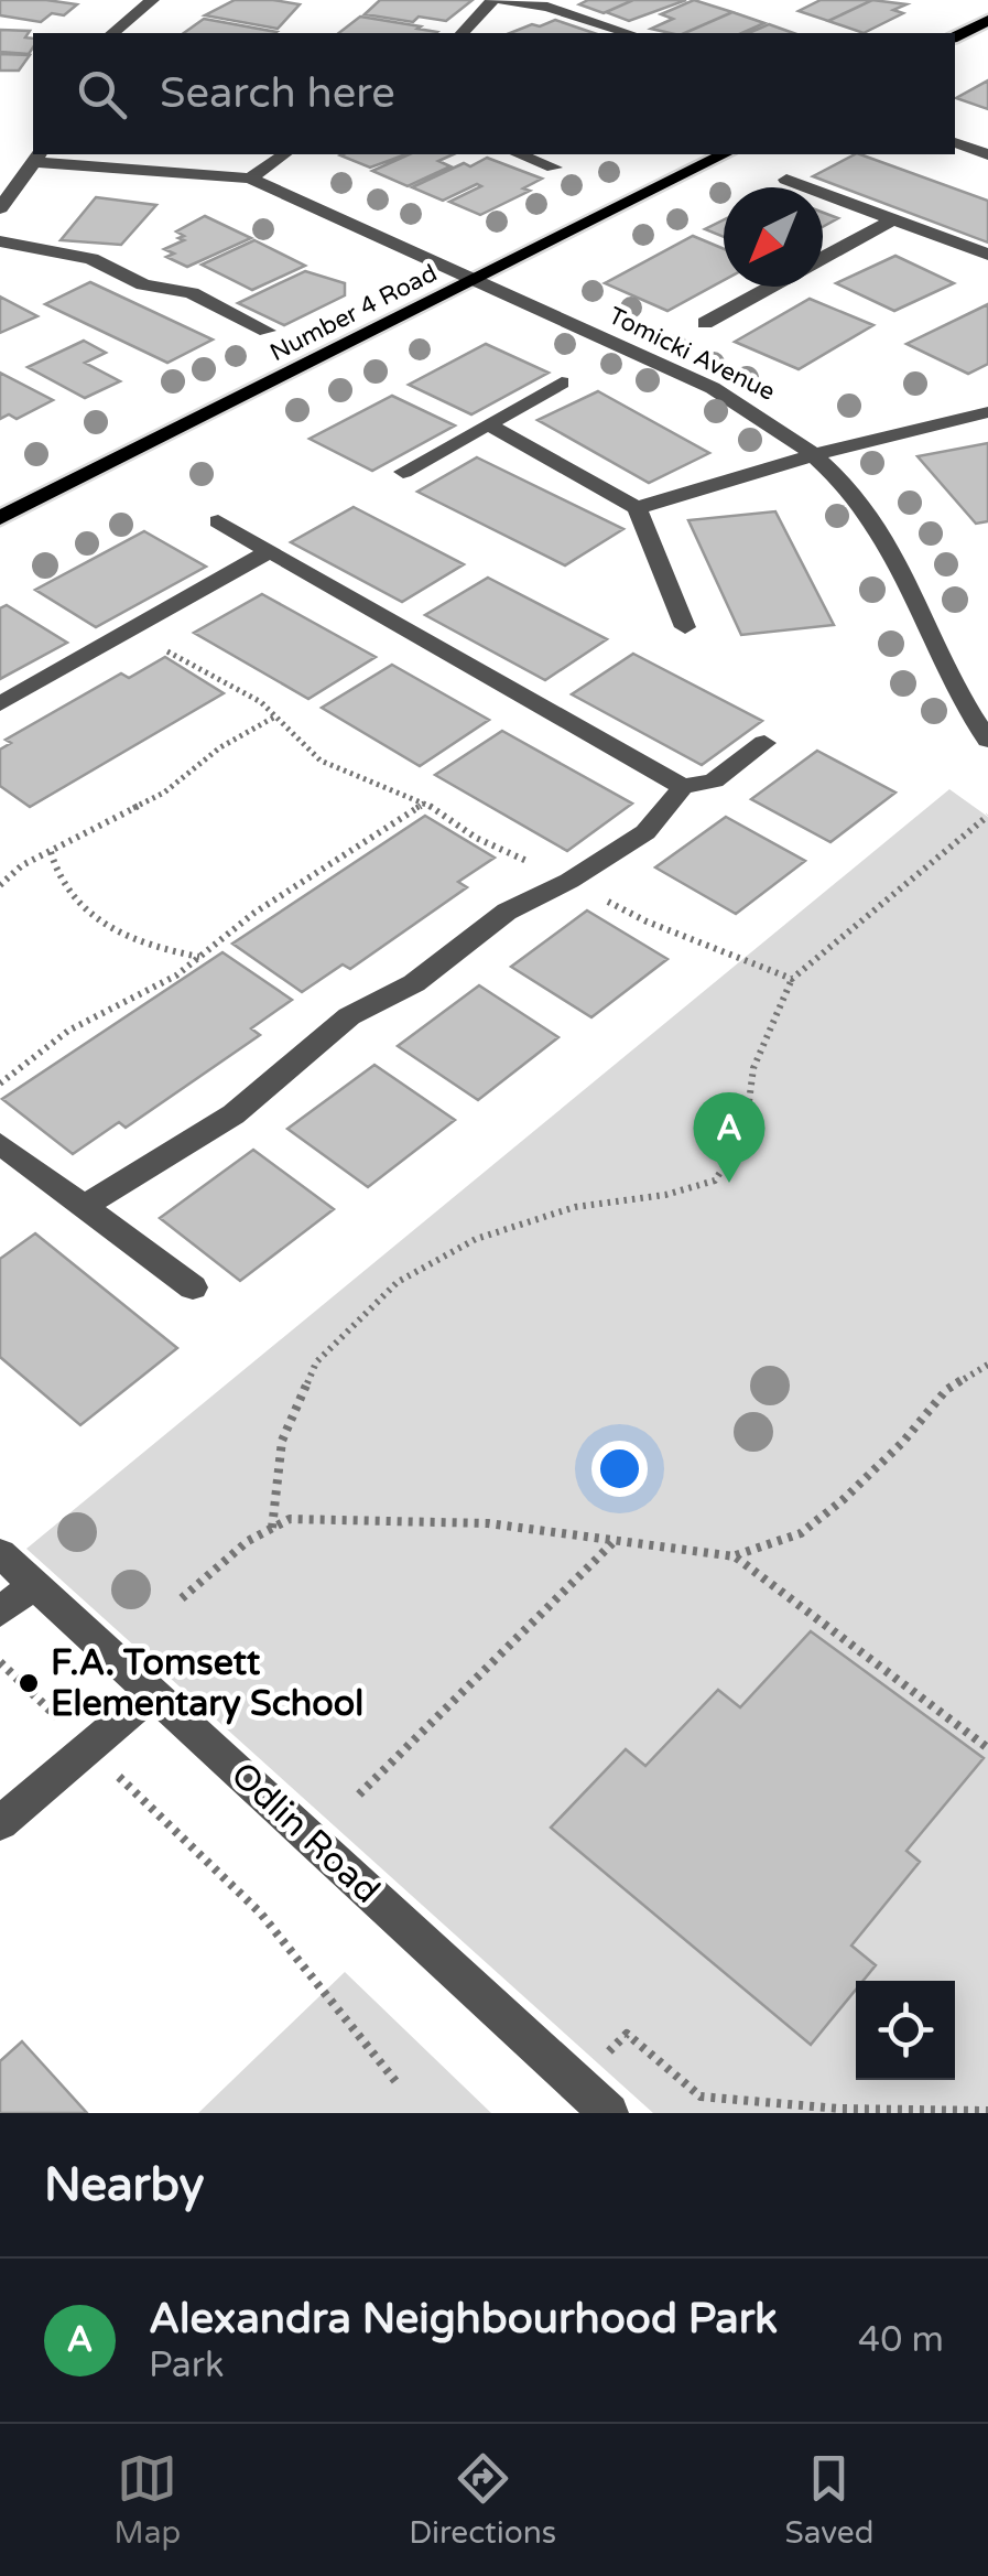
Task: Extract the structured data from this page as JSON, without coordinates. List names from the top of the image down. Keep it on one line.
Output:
{"streets":{"main road":["Number 4 Road"],"street":["Tomicki Avenue","Odlin Road"]},"crossings":[["Number 4 Road","Tomicki Avenue"]],"places":["F.A. Tomsett Elementary School"],"north":"bottom left","page":{"search":"Search here","pins":"A","heading":"Nearby","list":[{"mark":"A","name":"Alexandra Neighbourhood Park","note":"Park","value":"40 m"}],"nav":["Map","Directions","Saved"]}}
